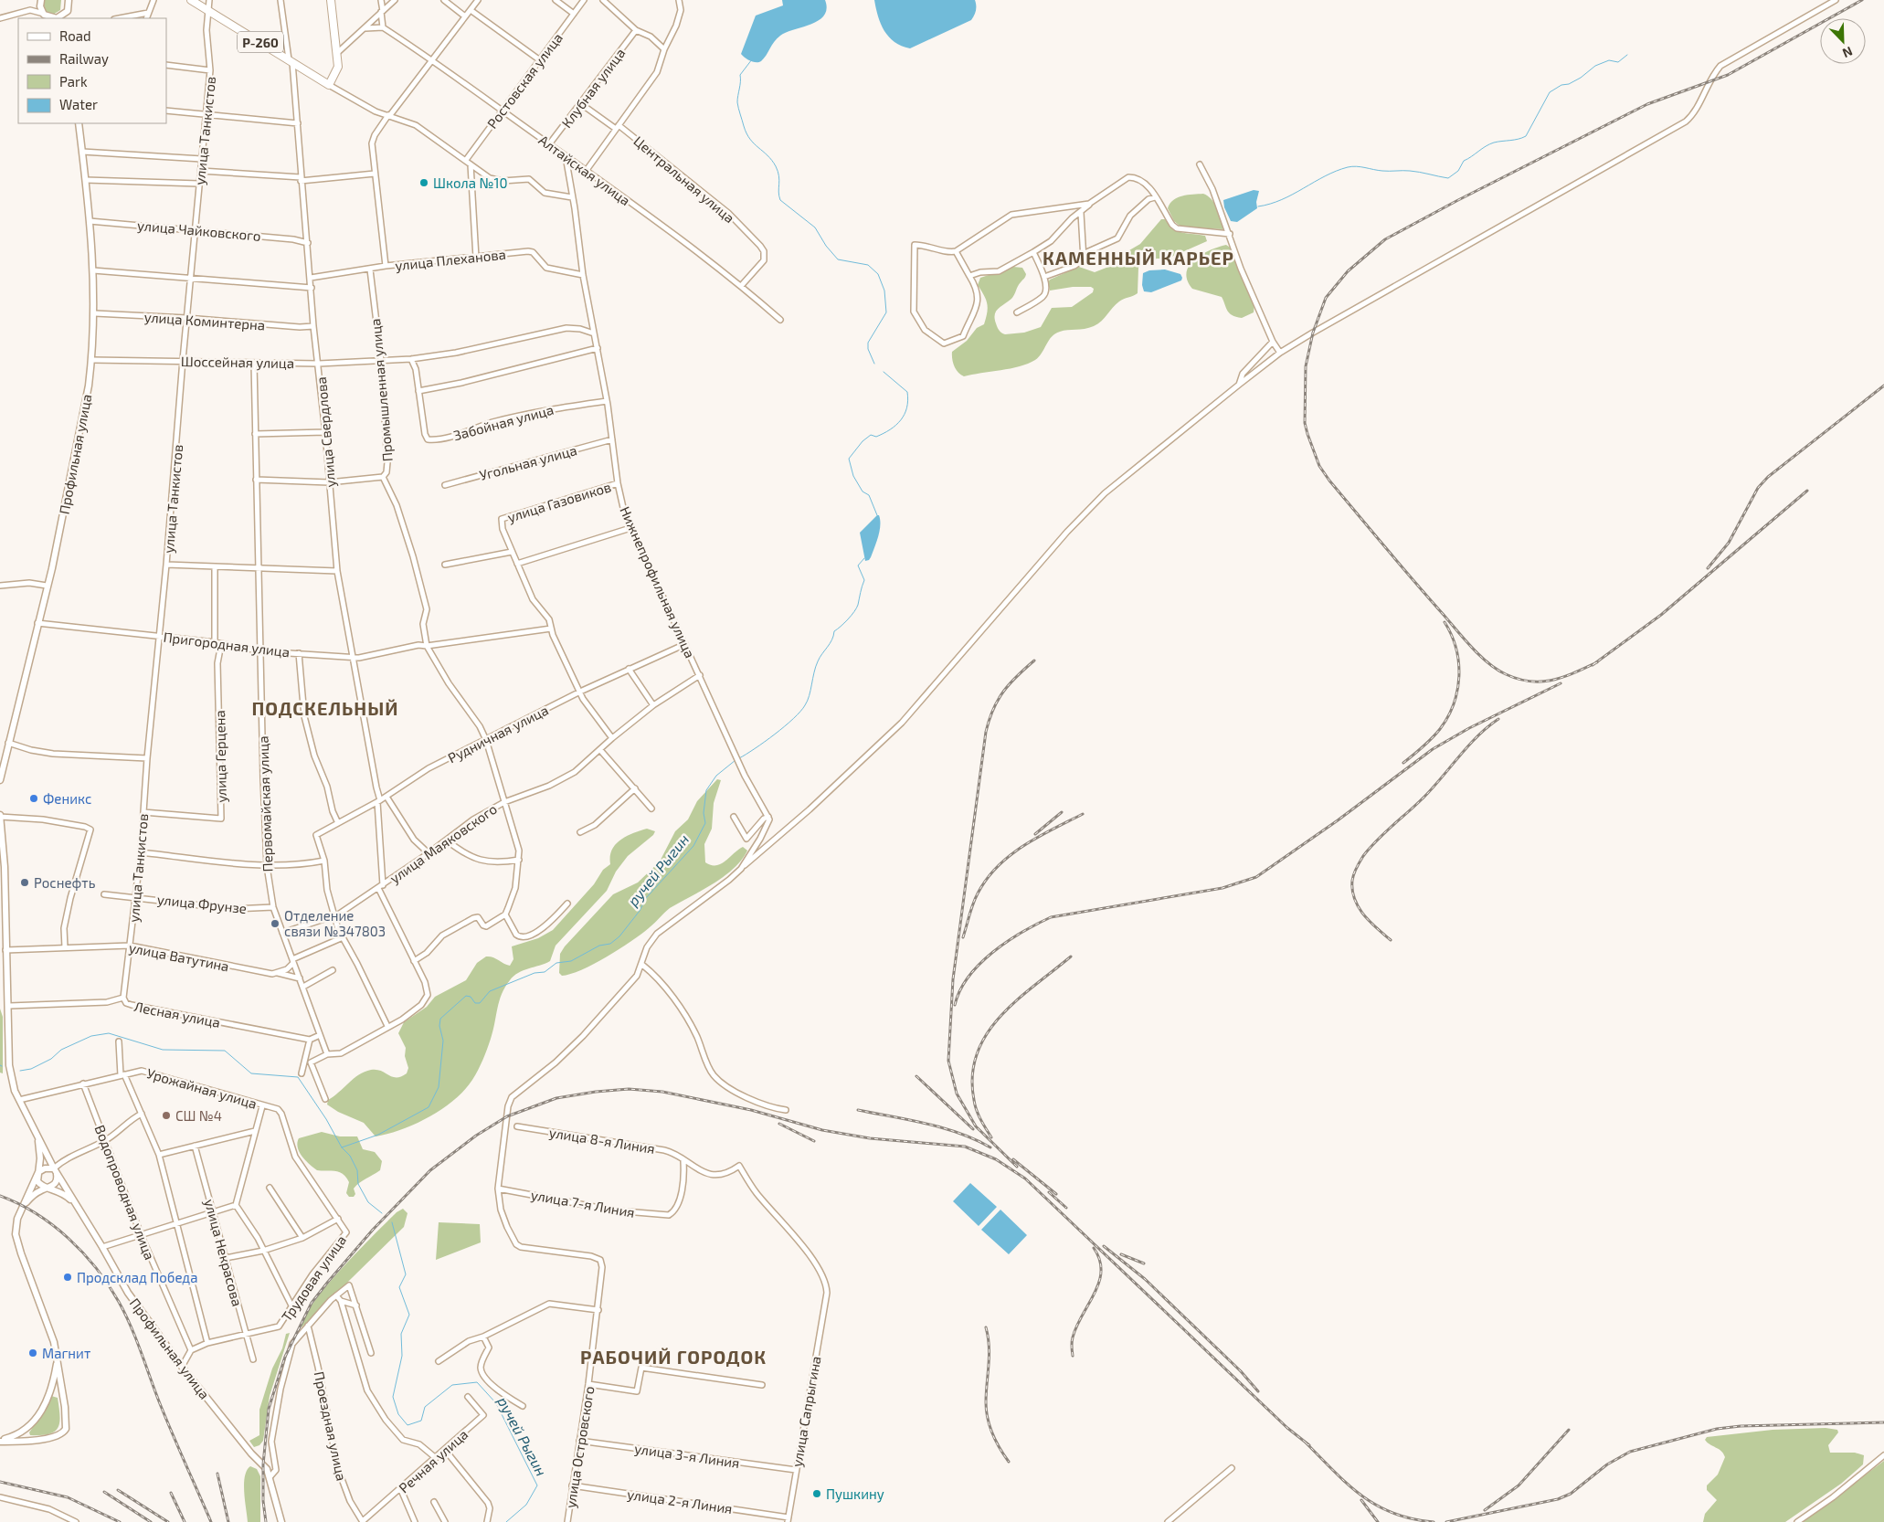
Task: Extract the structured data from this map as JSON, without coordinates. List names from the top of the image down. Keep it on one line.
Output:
{"streets":{"highway":["Р-260"],"main road":["Профильная улица"],"street":["Ростовская улица","Клубная улица","улица Танкистов","Алтайская улица","Центральная улица","улица Чайковского","улица Плеханова","улица Коминтерна","Шоссейная улица","Промышленная улица","Забойная улица","улица Свердлова","Угольная улица","улица Газовиков","Нижнепрофильная улица","Пригородная улица","Рудничная улица","улица Герцена","Первомайская улица","улица Маяковского","улица Фрунзе","улица Ватутина","Лесная улица","Урожайная улица","улица 8-я Линия","Водопроводная улица","улица 7-я Линия","улица Некрасова","Трудовая улица","улица Сапрыгина","Проездная улица","улица Островского","улица 3-я Линия","Речная улица","улица 2-я Линия"]},"crossings":[["Р-260","улица Танкистов"],["Р-260","улица Свердлова"],["Ростовская улица","Алтайская улица"],["Клубная улица","Алтайская улица"],["Клубная улица","Центральная улица"],["улица Танкистов","улица Чайковского"],["улица Танкистов","улица Коминтерна"],["улица Танкистов","Шоссейная улица"],["улица Танкистов","Пригородная улица"],["улица Танкистов","улица Герцена"],["улица Танкистов","улица Фрунзе"],["улица Танкистов","улица Ватутина"],["улица Танкистов","Лесная улица"],["Алтайская улица","Центральная улица"],["Алтайская улица","Нижнепрофильная улица"],["улица Чайковского","улица Свердлова"],["улица Чайковского","Профильная улица"],["улица Плеханова","Промышленная улица"],["улица Плеханова","улица Свердлова"],["улица Плеханова","Нижнепрофильная улица"],["улица Коминтерна","улица Свердлова"],["улица Коминтерна","Профильная улица"],["Шоссейная улица","Промышленная улица"],["Шоссейная улица","улица Свердлова"],["Шоссейная улица","Профильная улица"],["Шоссейная улица","Нижнепрофильная улица"],["Шоссейная улица","Первомайская улица"],["Промышленная улица","Пригородная улица"],["Промышленная улица","Рудничная улица"],["Промышленная улица","улица Маяковского"],["Забойная улица","Нижнепрофильная улица"],["улица Свердлова","Пригородная улица"],["улица Свердлова","Рудничная улица"],["улица Свердлова","улица Маяковского"],["Профильная улица","Пригородная улица"],["Профильная улица","улица Ватутина"],["Профильная улица","Лесная улица"],["Профильная улица","Урожайная улица"],["Угольная улица","Нижнепрофильная улица"],["улица Газовиков","Нижнепрофильная улица"],["Нижнепрофильная улица","Рудничная улица"],["Нижнепрофильная улица","улица Маяковского"],["Пригородная улица","улица Герцена"],["Пригородная улица","Первомайская улица"],["Первомайская улица","улица Маяковского"],["Первомайская улица","улица Фрунзе"],["Первомайская улица","улица Ватутина"],["Урожайная улица","Водопроводная улица"],["Урожайная улица","Трудовая улица"],["улица 8-я Линия","улица 7-я Линия"],["улица 8-я Линия","улица Сапрыгина"],["Водопроводная улица","Трудовая улица"],["улица 7-я Линия","улица Островского"],["улица Некрасова","Трудовая улица"],["улица Сапрыгина","улица 3-я Линия"],["улица Сапрыгина","улица 2-я Линия"],["Проездная улица","Речная улица"],["улица Островского","улица 3-я Линия"],["улица Островского","улица 2-я Линия"]],"districts":["КАМЕННЫЙ КАРЬЕР","ПОДСКЕЛЬНЫЙ","РАБОЧИЙ ГОРОДОК"],"water":["ручей Рыгин"],"places":["Школа №10","Феникс","Роснефть","Отделение связи №347803","СШ №4","Продсклад Победа","Магнит","Пушкину"],"legend":["Road","Railway","Park","Water"],"north":"bottom right"}
